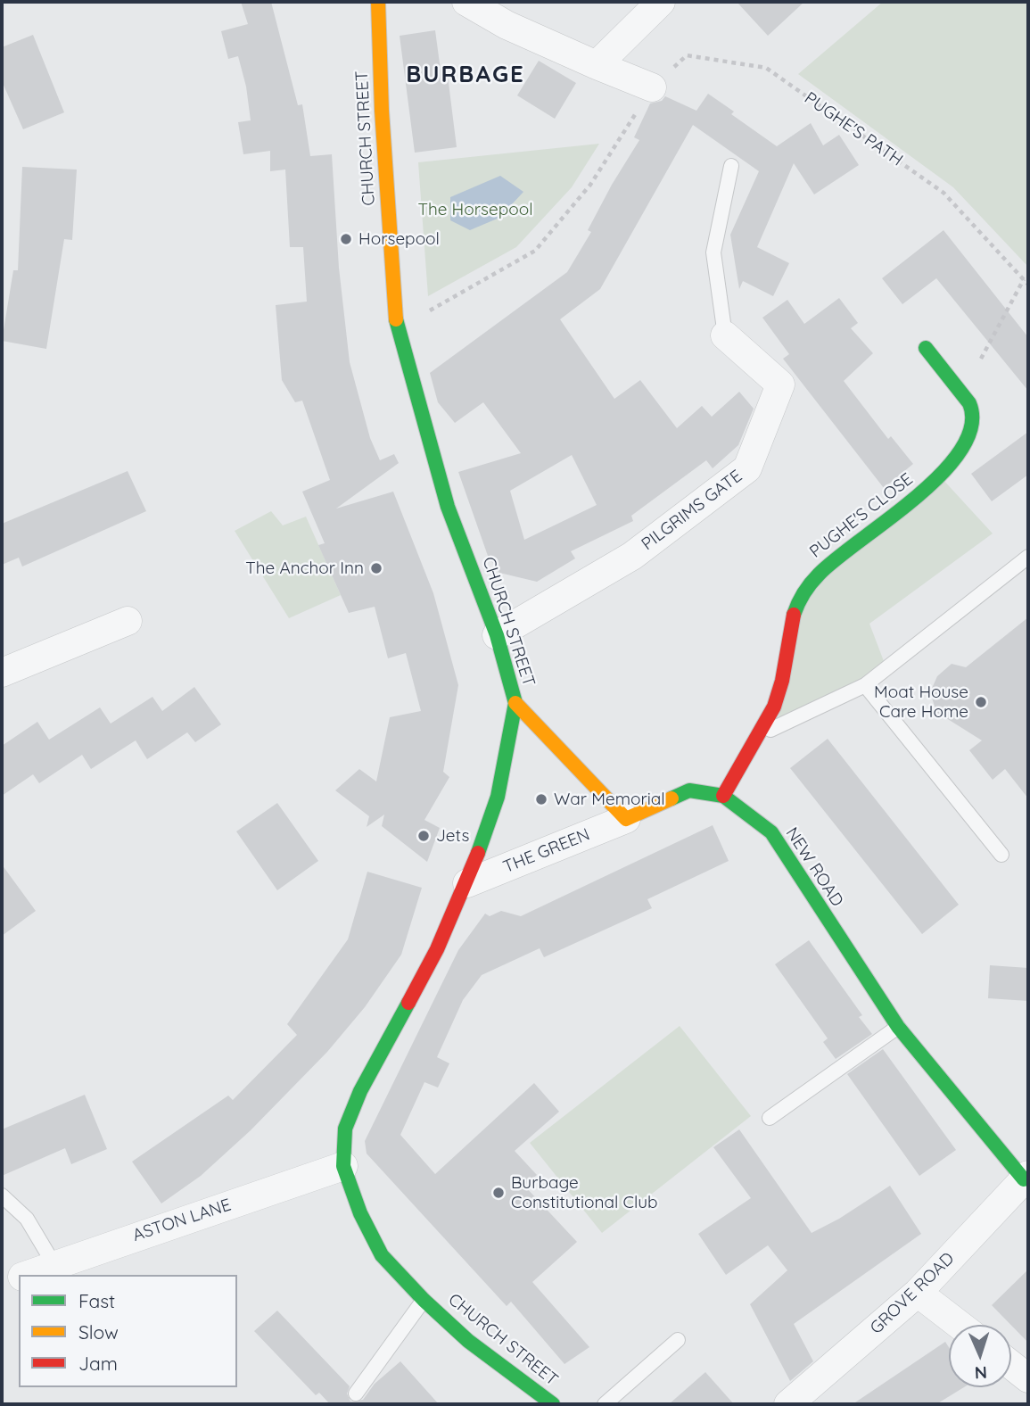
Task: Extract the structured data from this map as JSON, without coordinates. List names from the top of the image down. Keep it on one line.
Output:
{"streets":{"main road":["CHURCH STREET","PUGHE'S CLOSE","NEW ROAD"],"street":["PILGRIMS GATE","THE GREEN","ASTON LANE","GROVE ROAD"],"path":["PUGHE'S PATH"]},"crossings":[["CHURCH STREET","PILGRIMS GATE"],["CHURCH STREET","THE GREEN"],["CHURCH STREET","ASTON LANE"],["PUGHE'S CLOSE","NEW ROAD"],["THE GREEN","NEW ROAD"],["NEW ROAD","GROVE ROAD"]],"districts":["BURBAGE"],"parks":["The Horsepool"],"places":["Horsepool","The Anchor Inn","Moat House Care Home","War Memorial","Jets","Burbage Constitutional Club"],"legend":["Fast","Slow","Jam"],"north":"bottom"}
